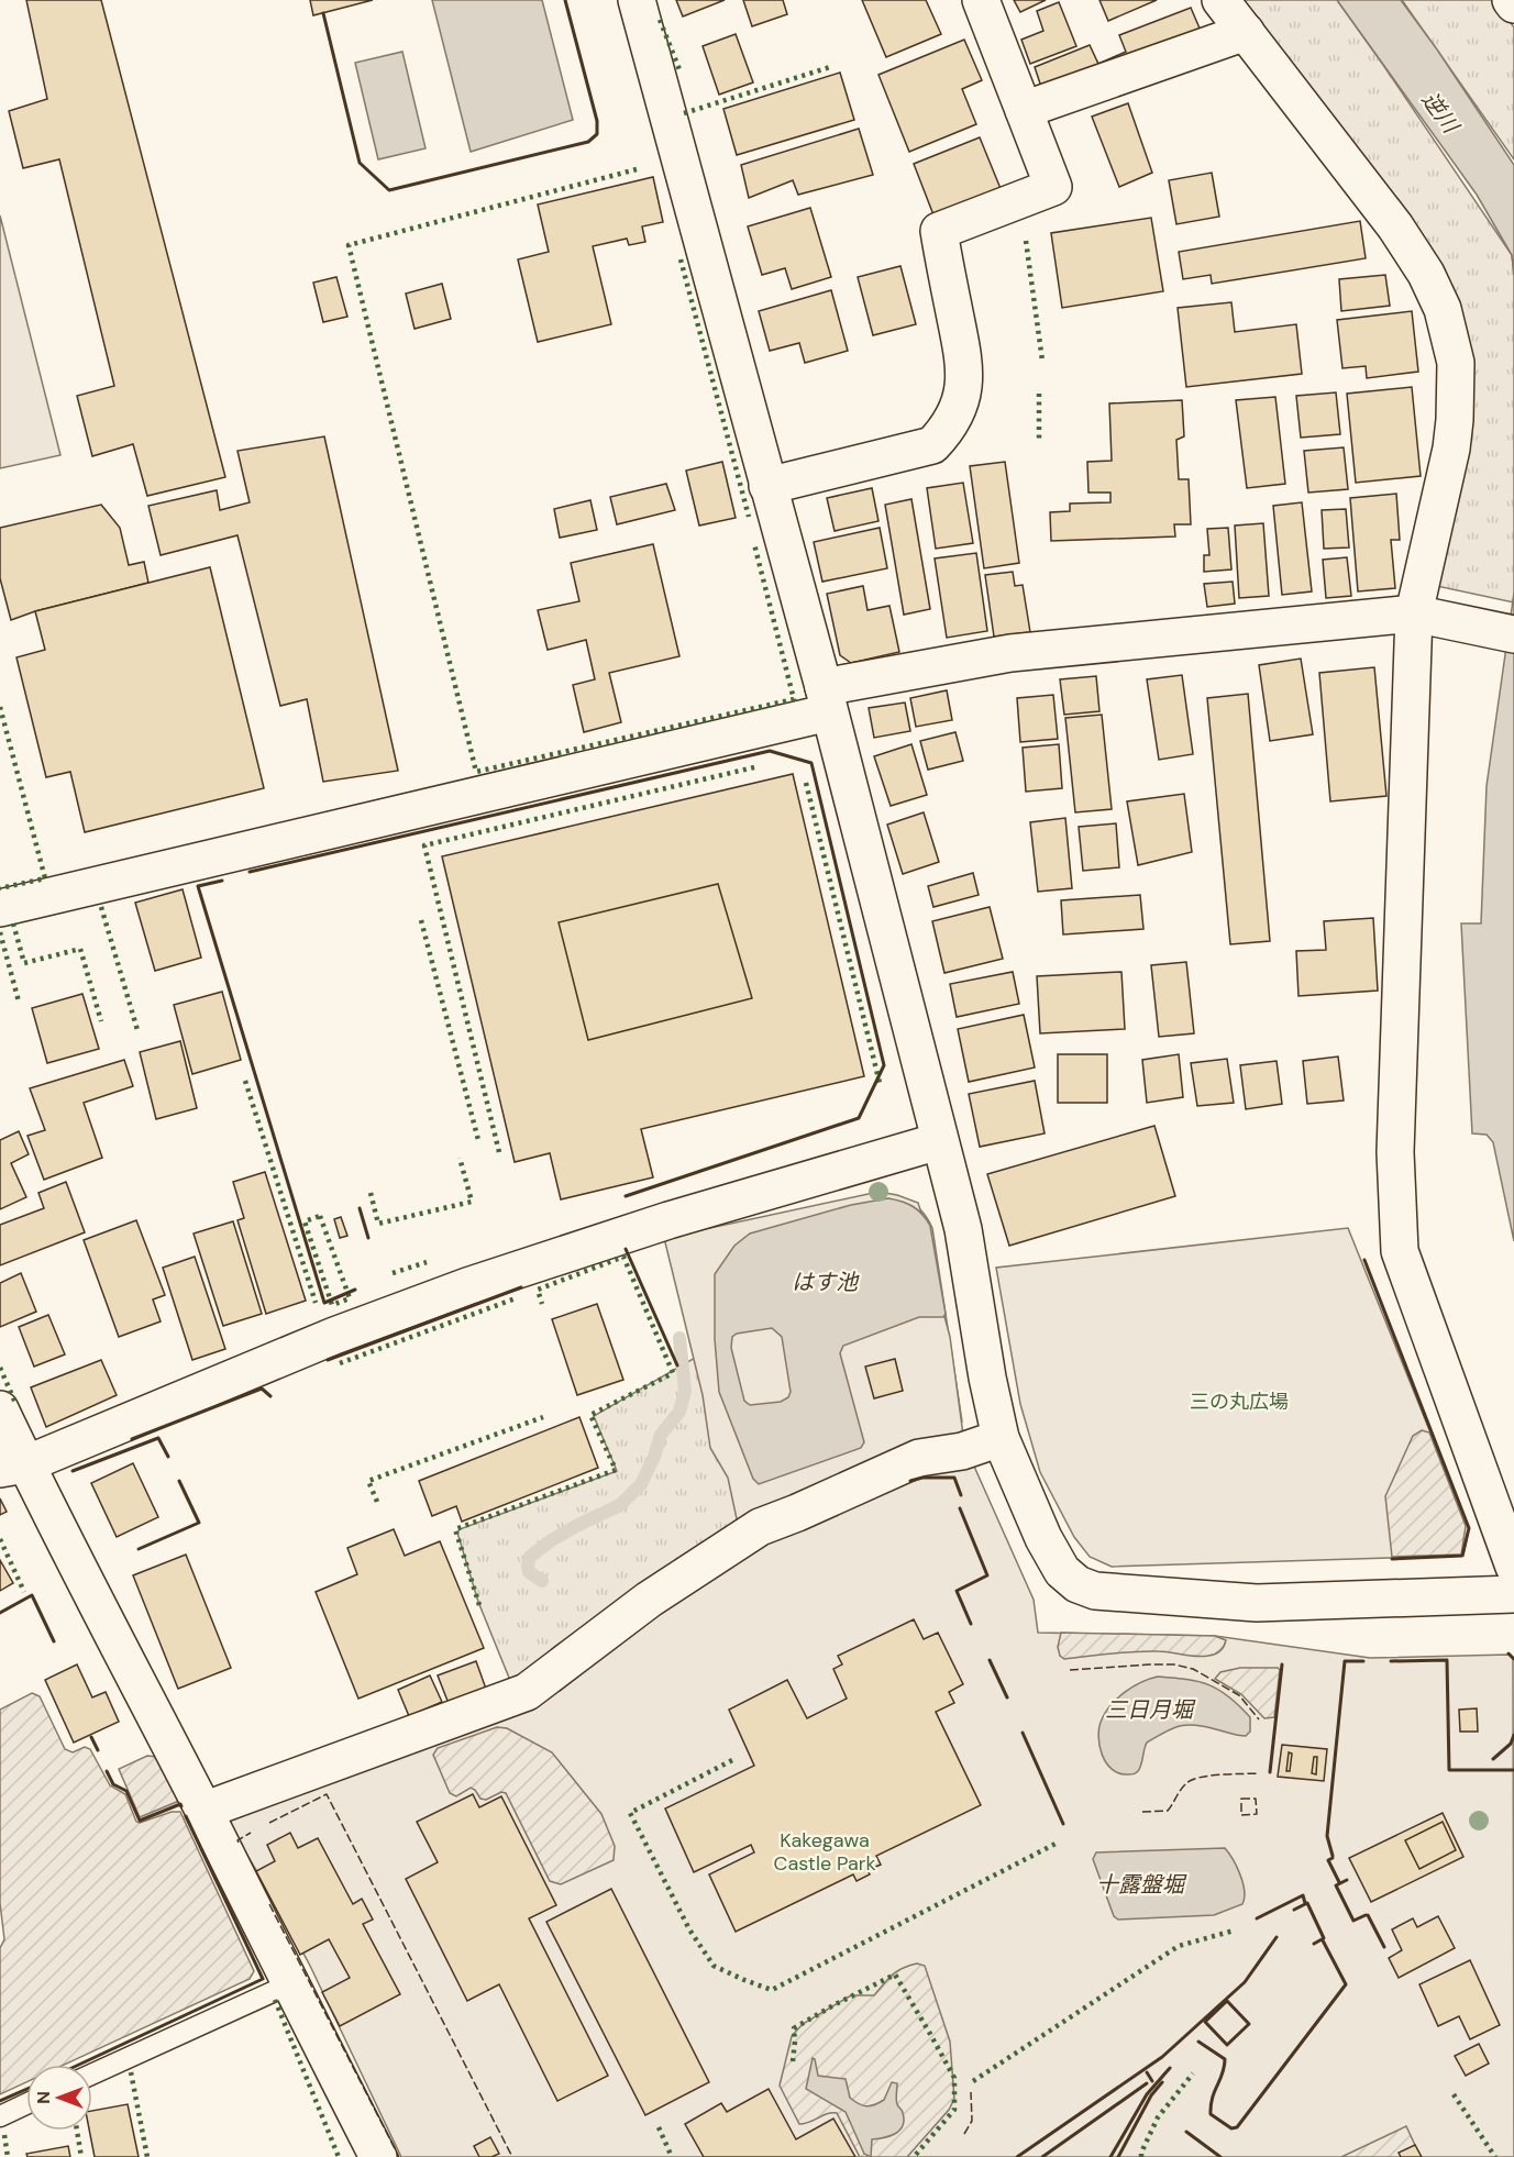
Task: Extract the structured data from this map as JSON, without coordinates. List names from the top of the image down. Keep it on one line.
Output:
{"water":["逆川","はす池","三日月堀","十露盤堀"],"parks":["三の丸広場","Kakegawa Castle Park"],"north":"left"}
